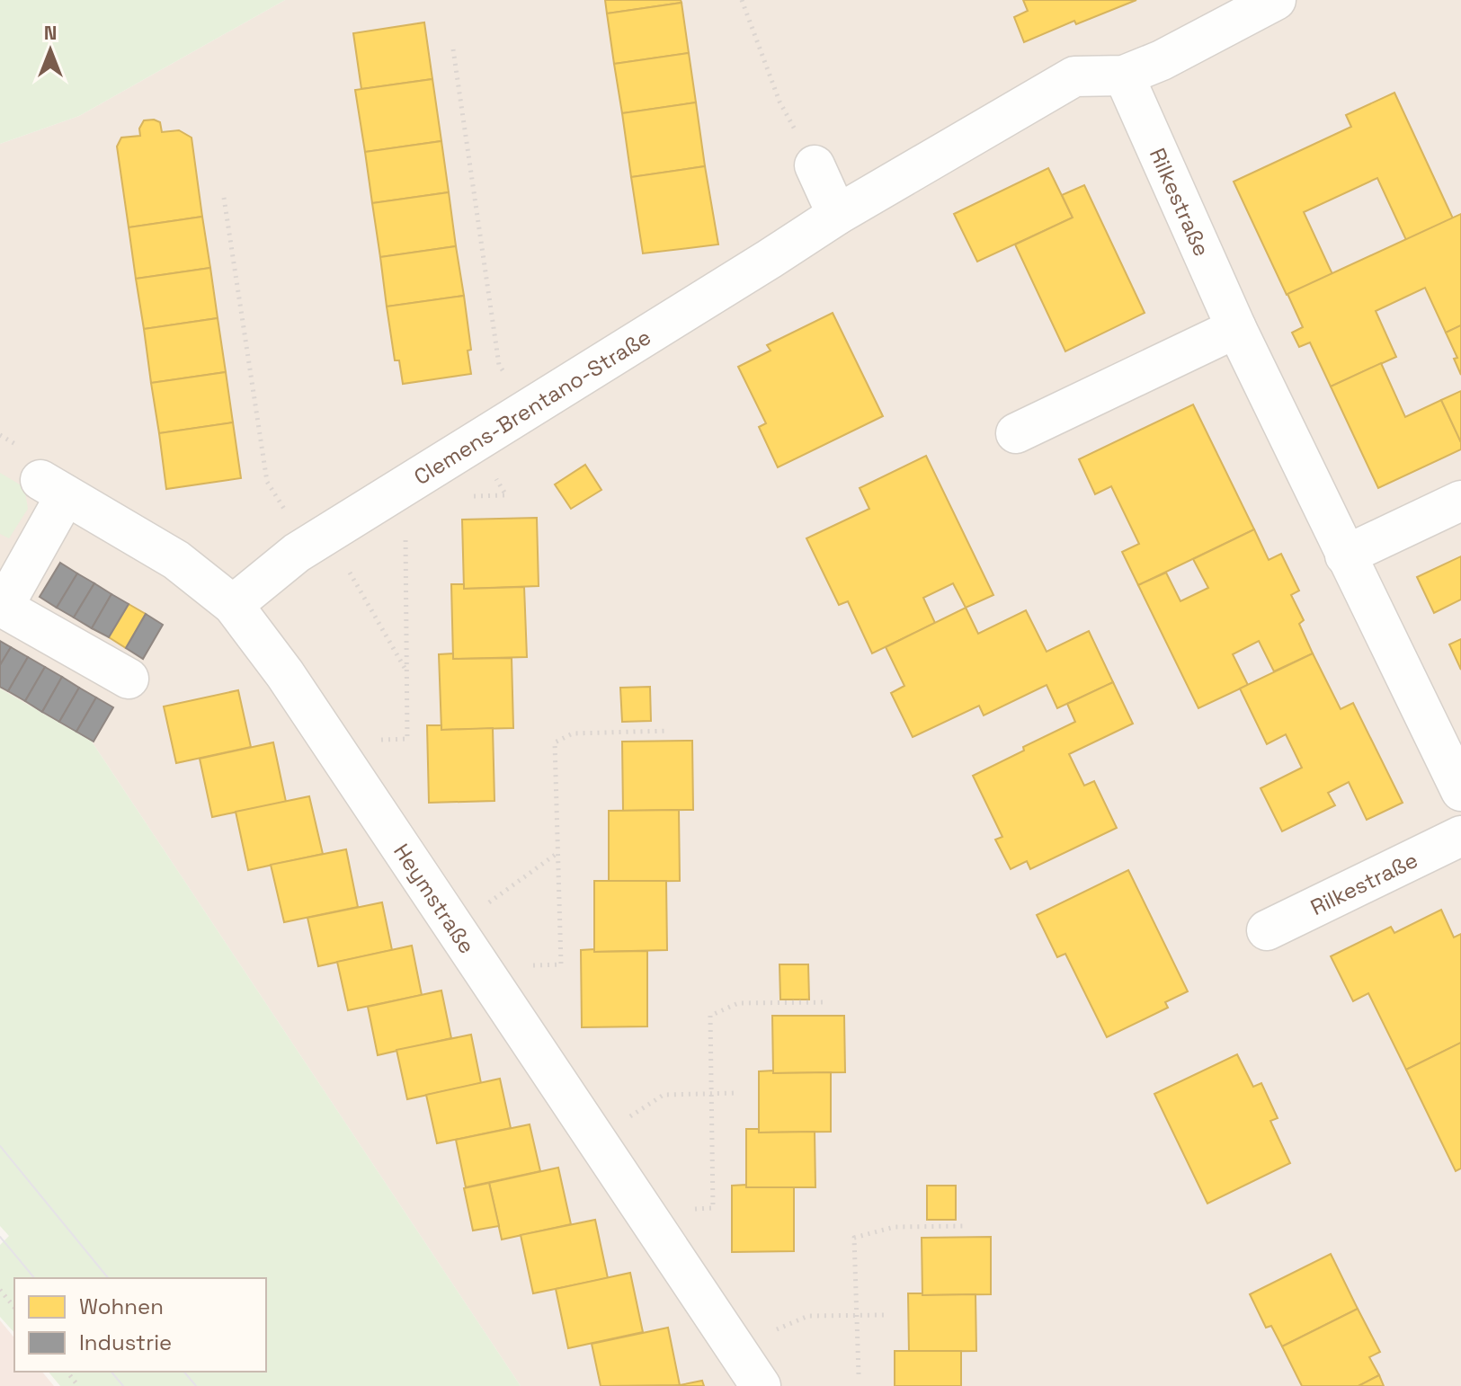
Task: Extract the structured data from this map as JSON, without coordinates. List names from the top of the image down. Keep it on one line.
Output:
{"streets":{"street":["Rilkestraße","Clemens-Brentano-Straße","Heymstraße"]},"crossings":[["Rilkestraße","Clemens-Brentano-Straße"],["Clemens-Brentano-Straße","Heymstraße"]],"legend":["Wohnen","Industrie"],"north":"top"}
